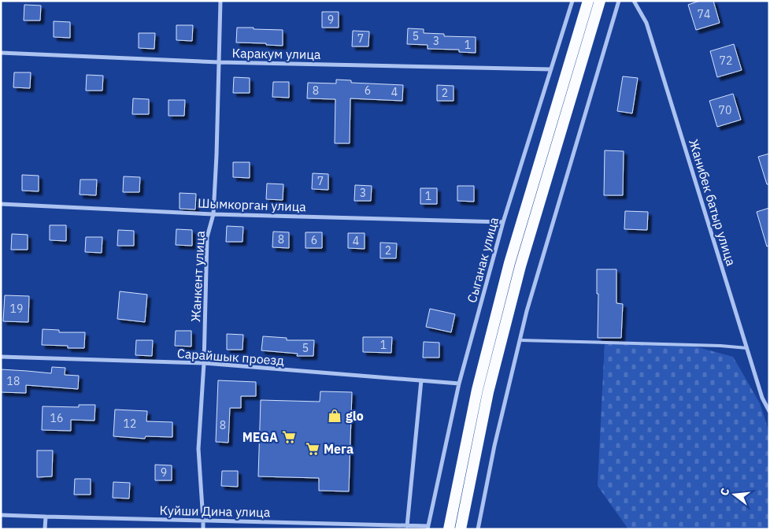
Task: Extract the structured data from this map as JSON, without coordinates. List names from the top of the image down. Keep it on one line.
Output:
{"streets":{"street":["Каракум улица","Жанибек батыр улица","Шымкорган улица","Сыганак улица","Жанкент улица","Сарайшык проезд","Куйши Дина улица"]},"crossings":[["Каракум улица","Сыганак улица"],["Каракум улица","Жанкент улица"],["Шымкорган улица","Сыганак улица"],["Шымкорган улица","Жанкент улица"],["Сыганак улица","Сарайшык проезд"],["Сыганак улица","Куйши Дина улица"],["Жанкент улица","Сарайшык проезд"],["Жанкент улица","Куйши Дина улица"]],"places":{"shop":["glo"],"supermarket":["MEGA","Мега"]},"house_numbers":["74","9","5","7","3","1","72","8","6","4","2","70","7","3","1","8","6","4","2","19","1","5","18","16","12","8","9"],"north":"left"}
